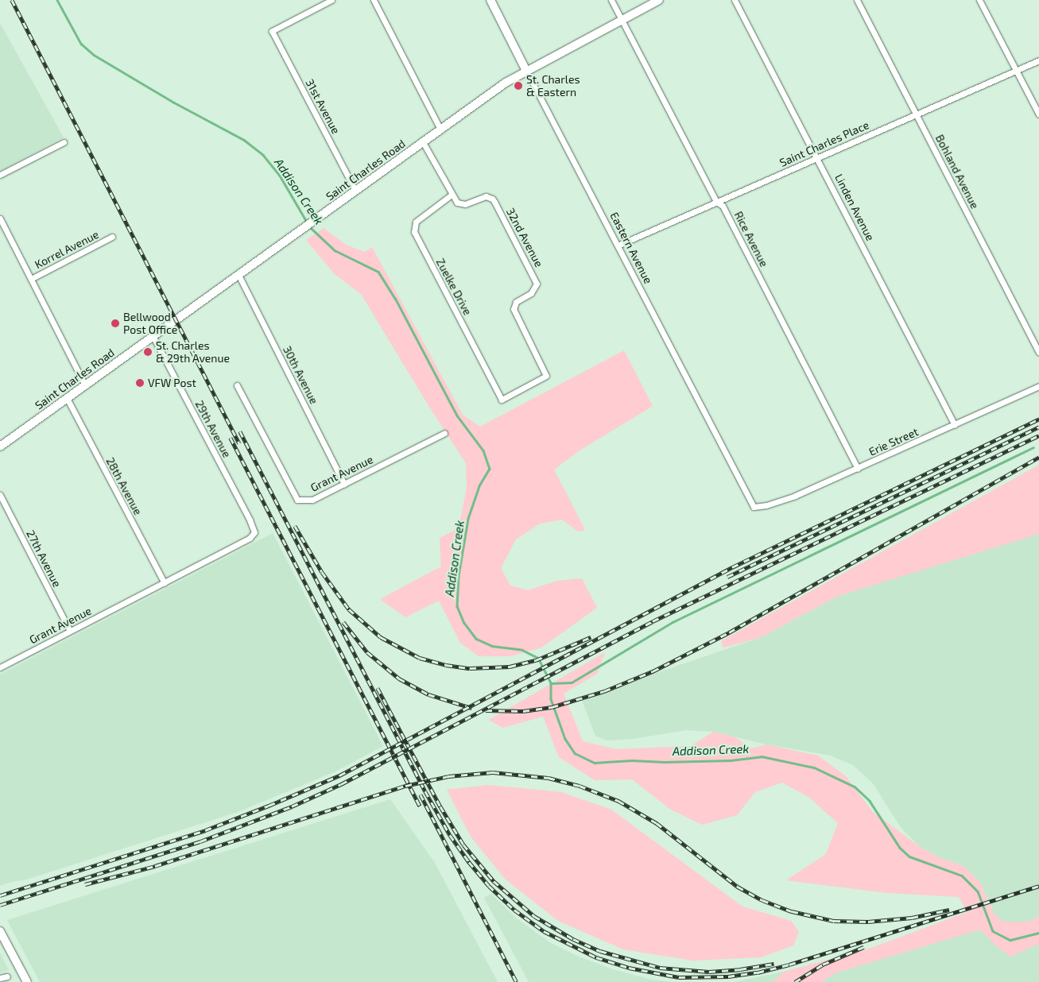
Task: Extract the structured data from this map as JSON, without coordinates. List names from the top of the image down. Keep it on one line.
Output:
{"streets":{"main road":["Saint Charles Road","Eastern Avenue"],"street":["31st Avenue","Saint Charles Place","Bohland Avenue","Linden Avenue","32nd Avenue","Rice Avenue","Korrel Avenue","Zuelke Drive","30th Avenue","29th Avenue","Erie Street","Grant Avenue","28th Avenue","27th Avenue"]},"crossings":[["31st Avenue","Saint Charles Road"],["Saint Charles Place","Bohland Avenue"],["Saint Charles Place","Linden Avenue"],["Saint Charles Place","Rice Avenue"],["Saint Charles Place","Eastern Avenue"],["Saint Charles Road","Rice Avenue"],["Saint Charles Road","Eastern Avenue"],["Saint Charles Road","30th Avenue"],["Saint Charles Road","29th Avenue"],["Saint Charles Road","28th Avenue"],["Linden Avenue","Erie Street"],["32nd Avenue","Zuelke Drive"],["Rice Avenue","Erie Street"],["Eastern Avenue","Erie Street"],["30th Avenue","Grant Avenue"],["29th Avenue","Grant Avenue"],["Grant Avenue","28th Avenue"],["Grant Avenue","27th Avenue"]],"water":["Addison Creek"],"places":["St. Charles & Eastern","Bellwood Post Office","St. Charles & 29th Avenue","VFW Post"]}
